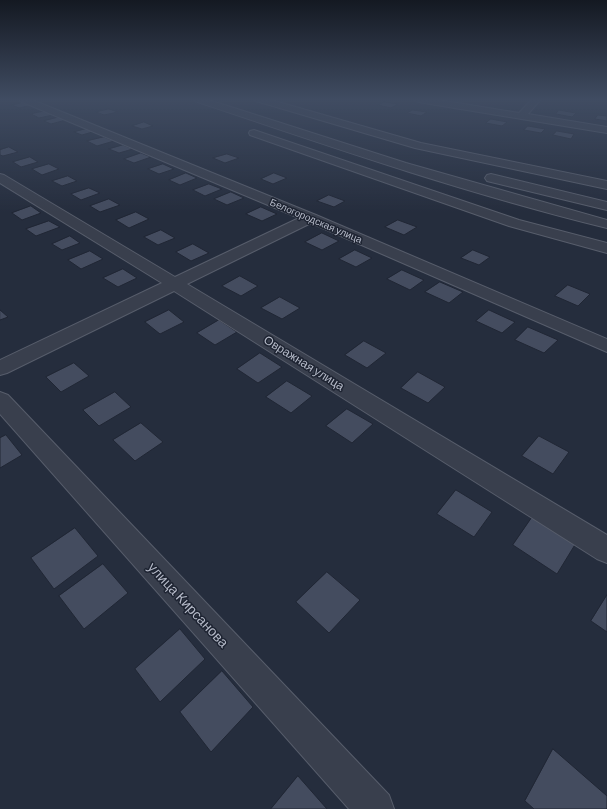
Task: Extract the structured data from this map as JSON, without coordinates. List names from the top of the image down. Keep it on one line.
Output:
{"streets":{"street":["Белогородская улица","Овражная улица","улица Кирсанова"]}}
